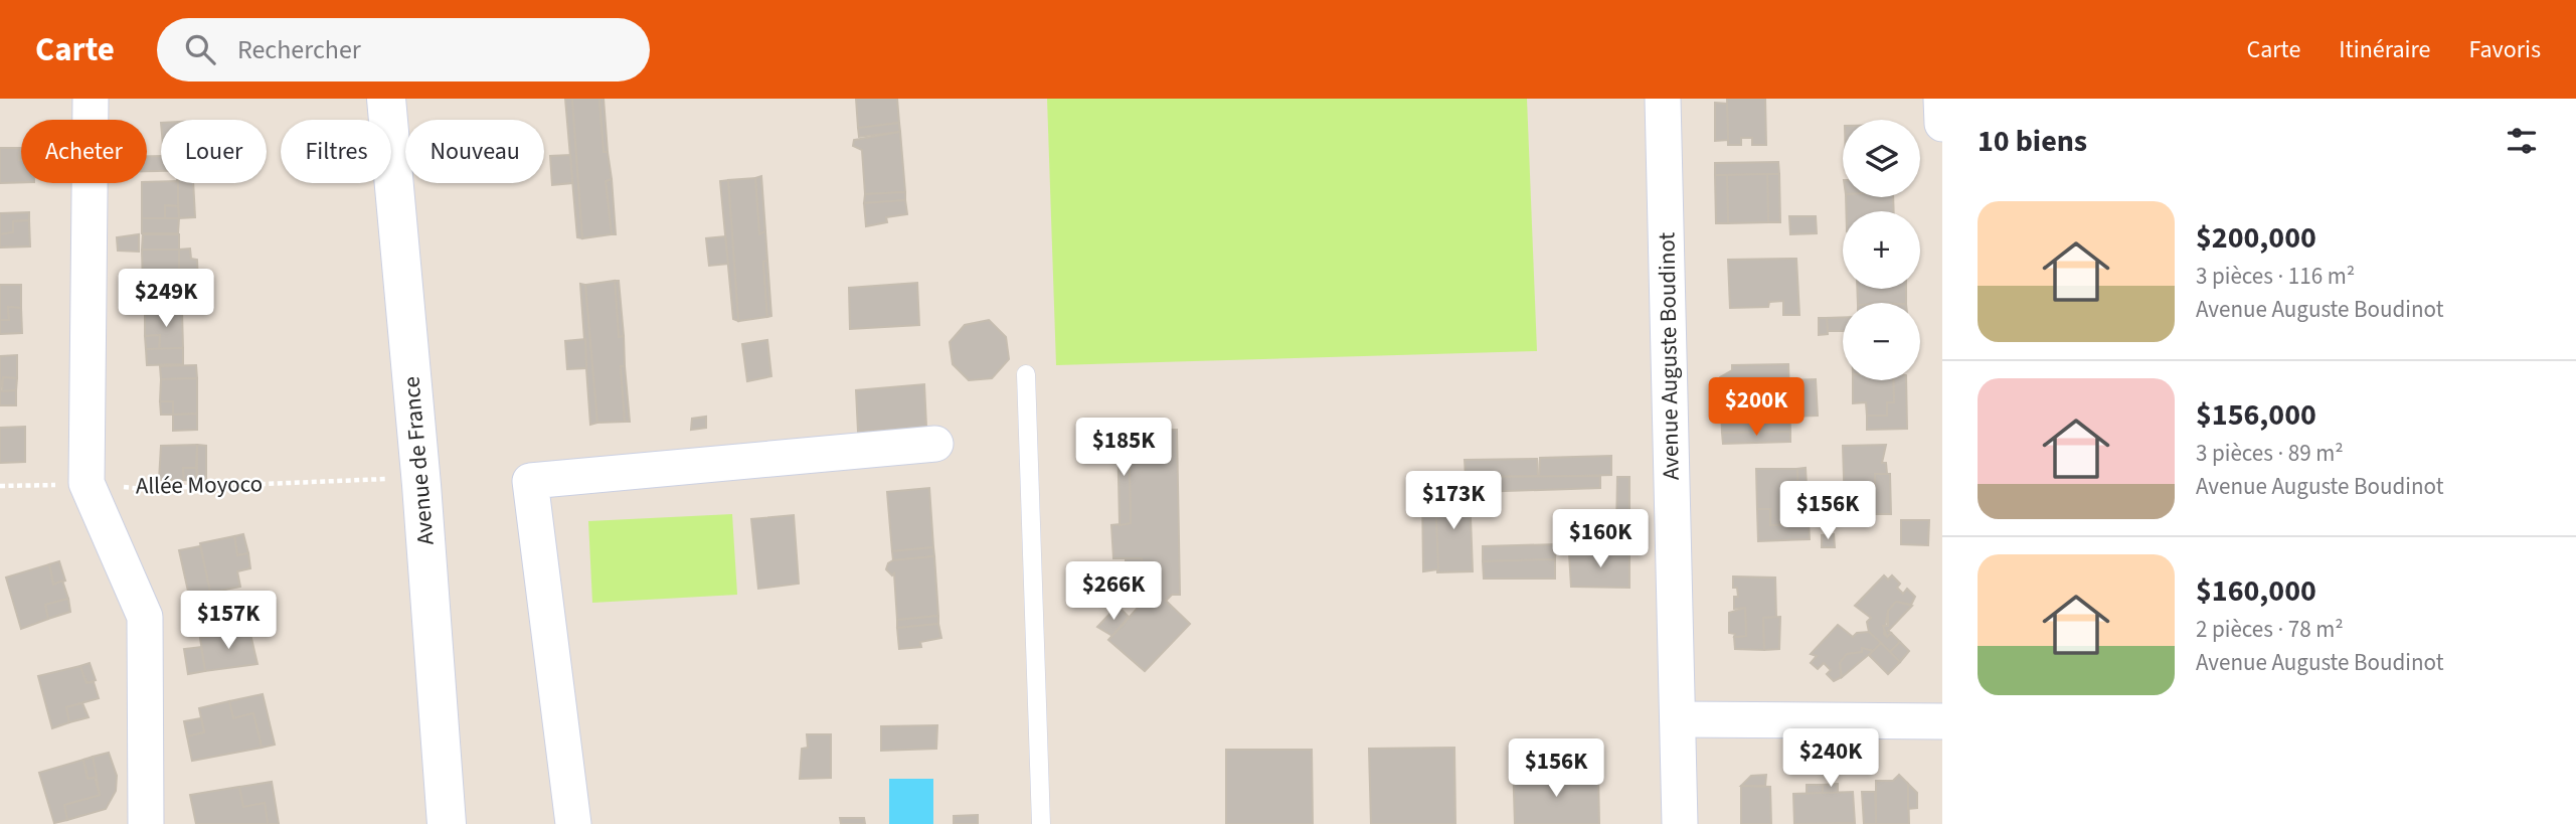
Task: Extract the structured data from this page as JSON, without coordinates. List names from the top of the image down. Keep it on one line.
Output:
{"streets":{"main road":["Avenue de France"],"street":["Avenue Auguste Boudinot"],"path":["Allée Moyoco"]},"page":{"header":"Carte","search":"Rechercher","nav":["Carte","Itinéraire","Favoris"],"heading":"10 biens","map_buttons":["+","−"],"chip":["Acheter","Louer","Filtres","Nouveau"],"list":[{"name":"$200,000","note":"3 pièces · 116 m² · Avenue Auguste Boudinot"},{"name":"$156,000","note":"3 pièces · 89 m² · Avenue Auguste Boudinot"},{"name":"$160,000","note":"2 pièces · 78 m² · Avenue Auguste Boudinot"}],"price":["$249K","$200K","$185K","$173K","$156K","$160K","$266K","$157K","$240K","$156K"]}}
